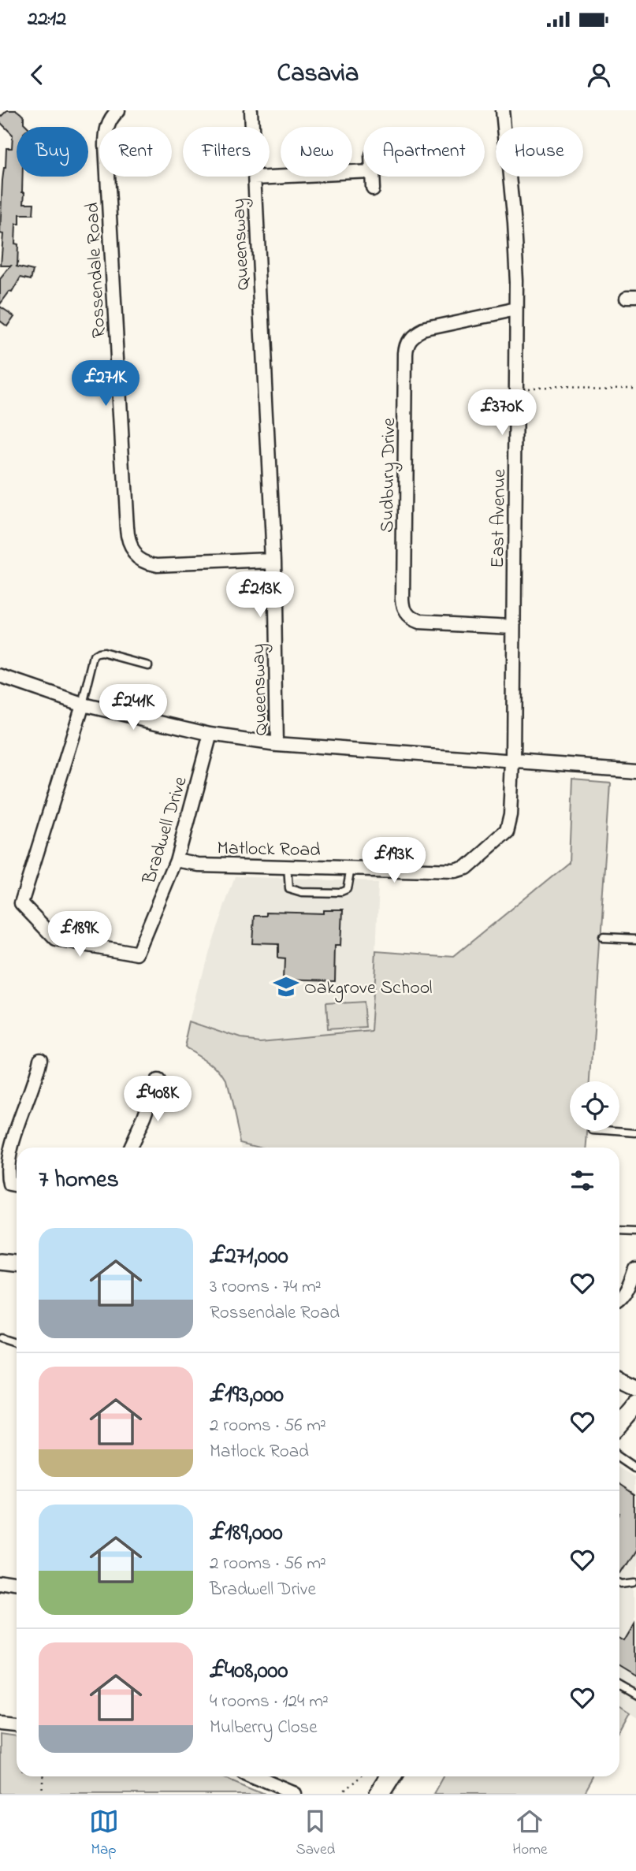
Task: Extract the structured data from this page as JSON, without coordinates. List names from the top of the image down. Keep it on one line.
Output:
{"streets":{"street":["Queensway","Rossendale Road","Sudbury Drive","East Avenue","Bradwell Drive","Matlock Road"]},"crossings":[["Queensway","Rossendale Road"],["Queensway","East Avenue"],["Queensway","Matlock Road"],["Sudbury Drive","East Avenue"],["East Avenue","Matlock Road"],["Bradwell Drive","Matlock Road"]],"places":{"school or university":["Oakgrove School"]},"page":{"status":"22:12","header":"Casavia","chip":["Buy","Rent","Filters","New","Apartment","House"],"price":["£271K","£370K","£213K","£241K","£193K","£189K","£408K"],"heading":"7 homes","list":[{"name":"£271,000","note":"3 rooms · 74 m² · Rossendale Road"},{"name":"£193,000","note":"2 rooms · 56 m² · Matlock Road"},{"name":"£189,000","note":"2 rooms · 56 m² · Bradwell Drive"},{"name":"£408,000","note":"4 rooms · 124 m² · Mulberry Close"}],"tabs":["Map","Saved","Home"]}}
